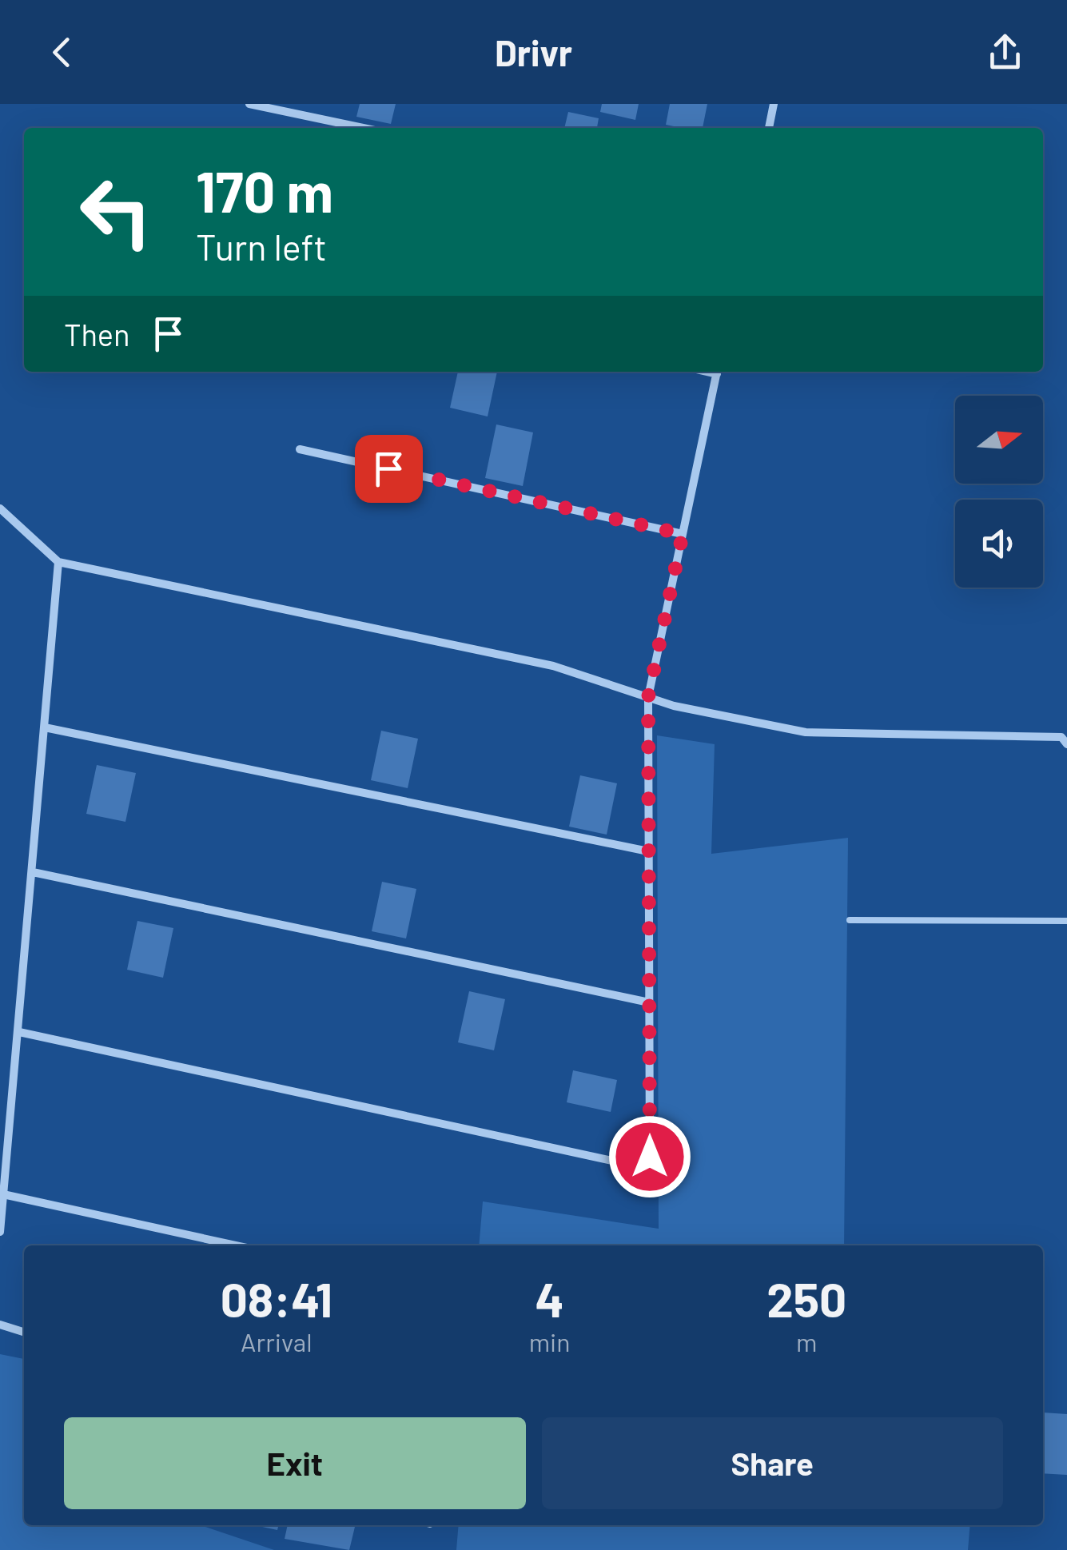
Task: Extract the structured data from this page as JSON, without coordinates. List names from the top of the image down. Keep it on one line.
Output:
{"north":"right","page":{"header":"Drivr","turn":["170 m","Turn left"],"then":"Then","eta":["08:41","Arrival","4","min","250","m"],"buttons":["Exit","Share"]}}
